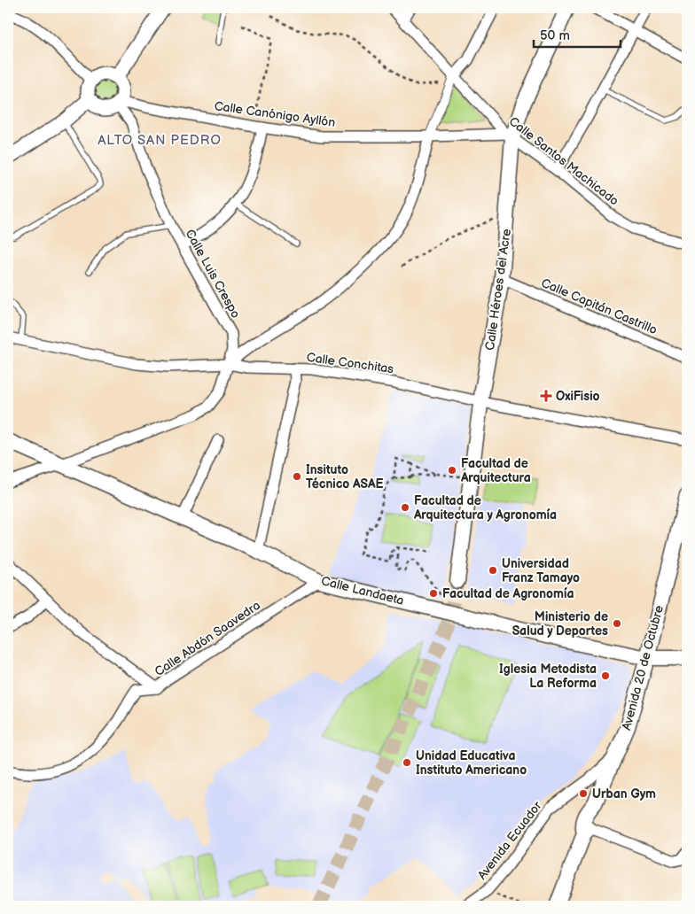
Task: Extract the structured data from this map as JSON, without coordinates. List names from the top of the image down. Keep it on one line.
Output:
{"streets":{"main road":["Calle Héroes del Acre","Calle Landaeta","Avenida 20 de Octubre"],"street":["Calle Canónigo Ayllón","Calle Santos Machicado","Calle Luis Crespo","Calle Capitán Castrillo","Calle Conchitas","Calle Abdón Saavedra","Avenida Ecuador"]},"crossings":[["Calle Canónigo Ayllón","Calle Santos Machicado"],["Calle Canónigo Ayllón","Calle Luis Crespo"],["Calle Canónigo Ayllón","Calle Héroes del Acre"],["Calle Santos Machicado","Calle Héroes del Acre"],["Calle Luis Crespo","Calle Conchitas"],["Calle Luis Crespo","Calle Landaeta"],["Calle Héroes del Acre","Calle Capitán Castrillo"],["Calle Héroes del Acre","Calle Conchitas"],["Calle Landaeta","Calle Abdón Saavedra"],["Calle Landaeta","Avenida 20 de Octubre"],["Avenida 20 de Octubre","Avenida Ecuador"]],"districts":["ALTO SAN PEDRO"],"places":{"health":["OxiFisio"],"other":["Facultad de Arquitectura","Insituto Técnico ASAE","Facultad de Arquitectura y Agronomía","Universidad Franz Tamayo","Facultad de Agronomía","Ministerio de Salud y Deportes","Iglesia Metodista La Reforma","Unidad Educativa Instituto Americano","Urban Gym"]},"scale_bar":"50 m"}
